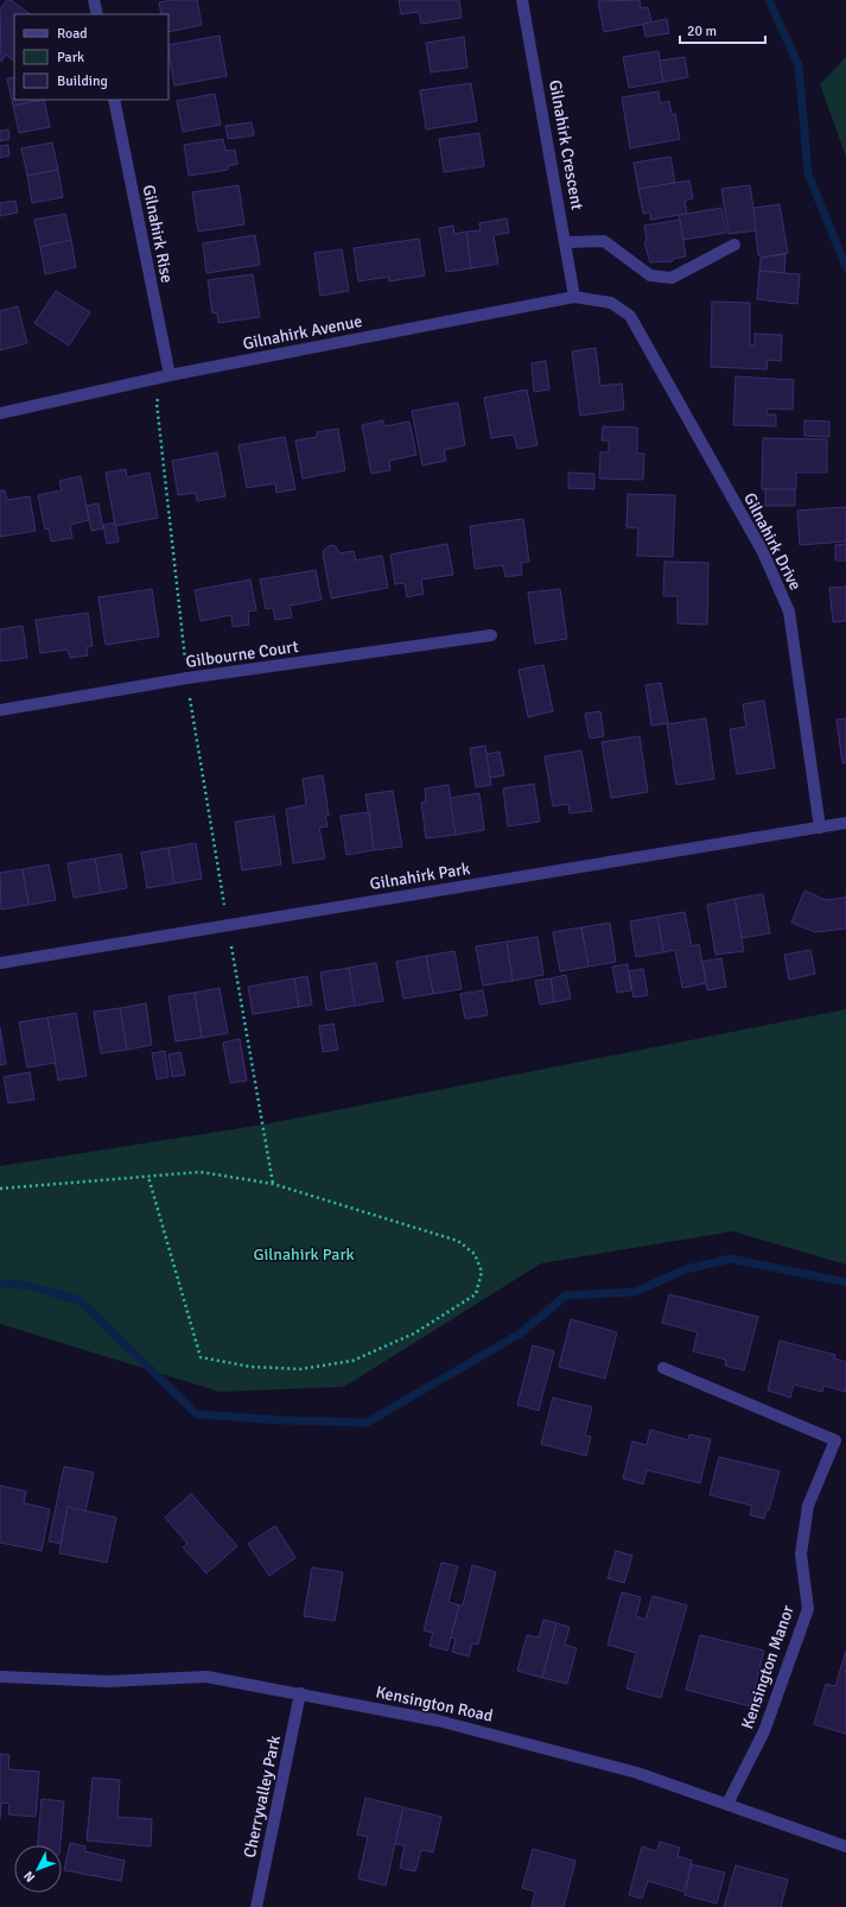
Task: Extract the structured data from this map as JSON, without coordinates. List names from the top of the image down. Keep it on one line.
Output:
{"streets":{"street":["Gilnahirk Crescent","Gilnahirk Rise","Gilnahirk Avenue","Gilnahirk Drive","Gilbourne Court","Gilnahirk Park","Kensington Manor","Kensington Road","Cherryvalley Park"]},"crossings":[["Gilnahirk Crescent","Gilnahirk Avenue"],["Gilnahirk Rise","Gilnahirk Avenue"],["Gilnahirk Avenue","Gilnahirk Drive"],["Gilnahirk Drive","Gilnahirk Park"],["Kensington Manor","Kensington Road"],["Kensington Road","Cherryvalley Park"]],"parks":["Gilnahirk Park"],"legend":["Road","Park","Building"],"scale_bar":"20 m","north":"bottom left"}
